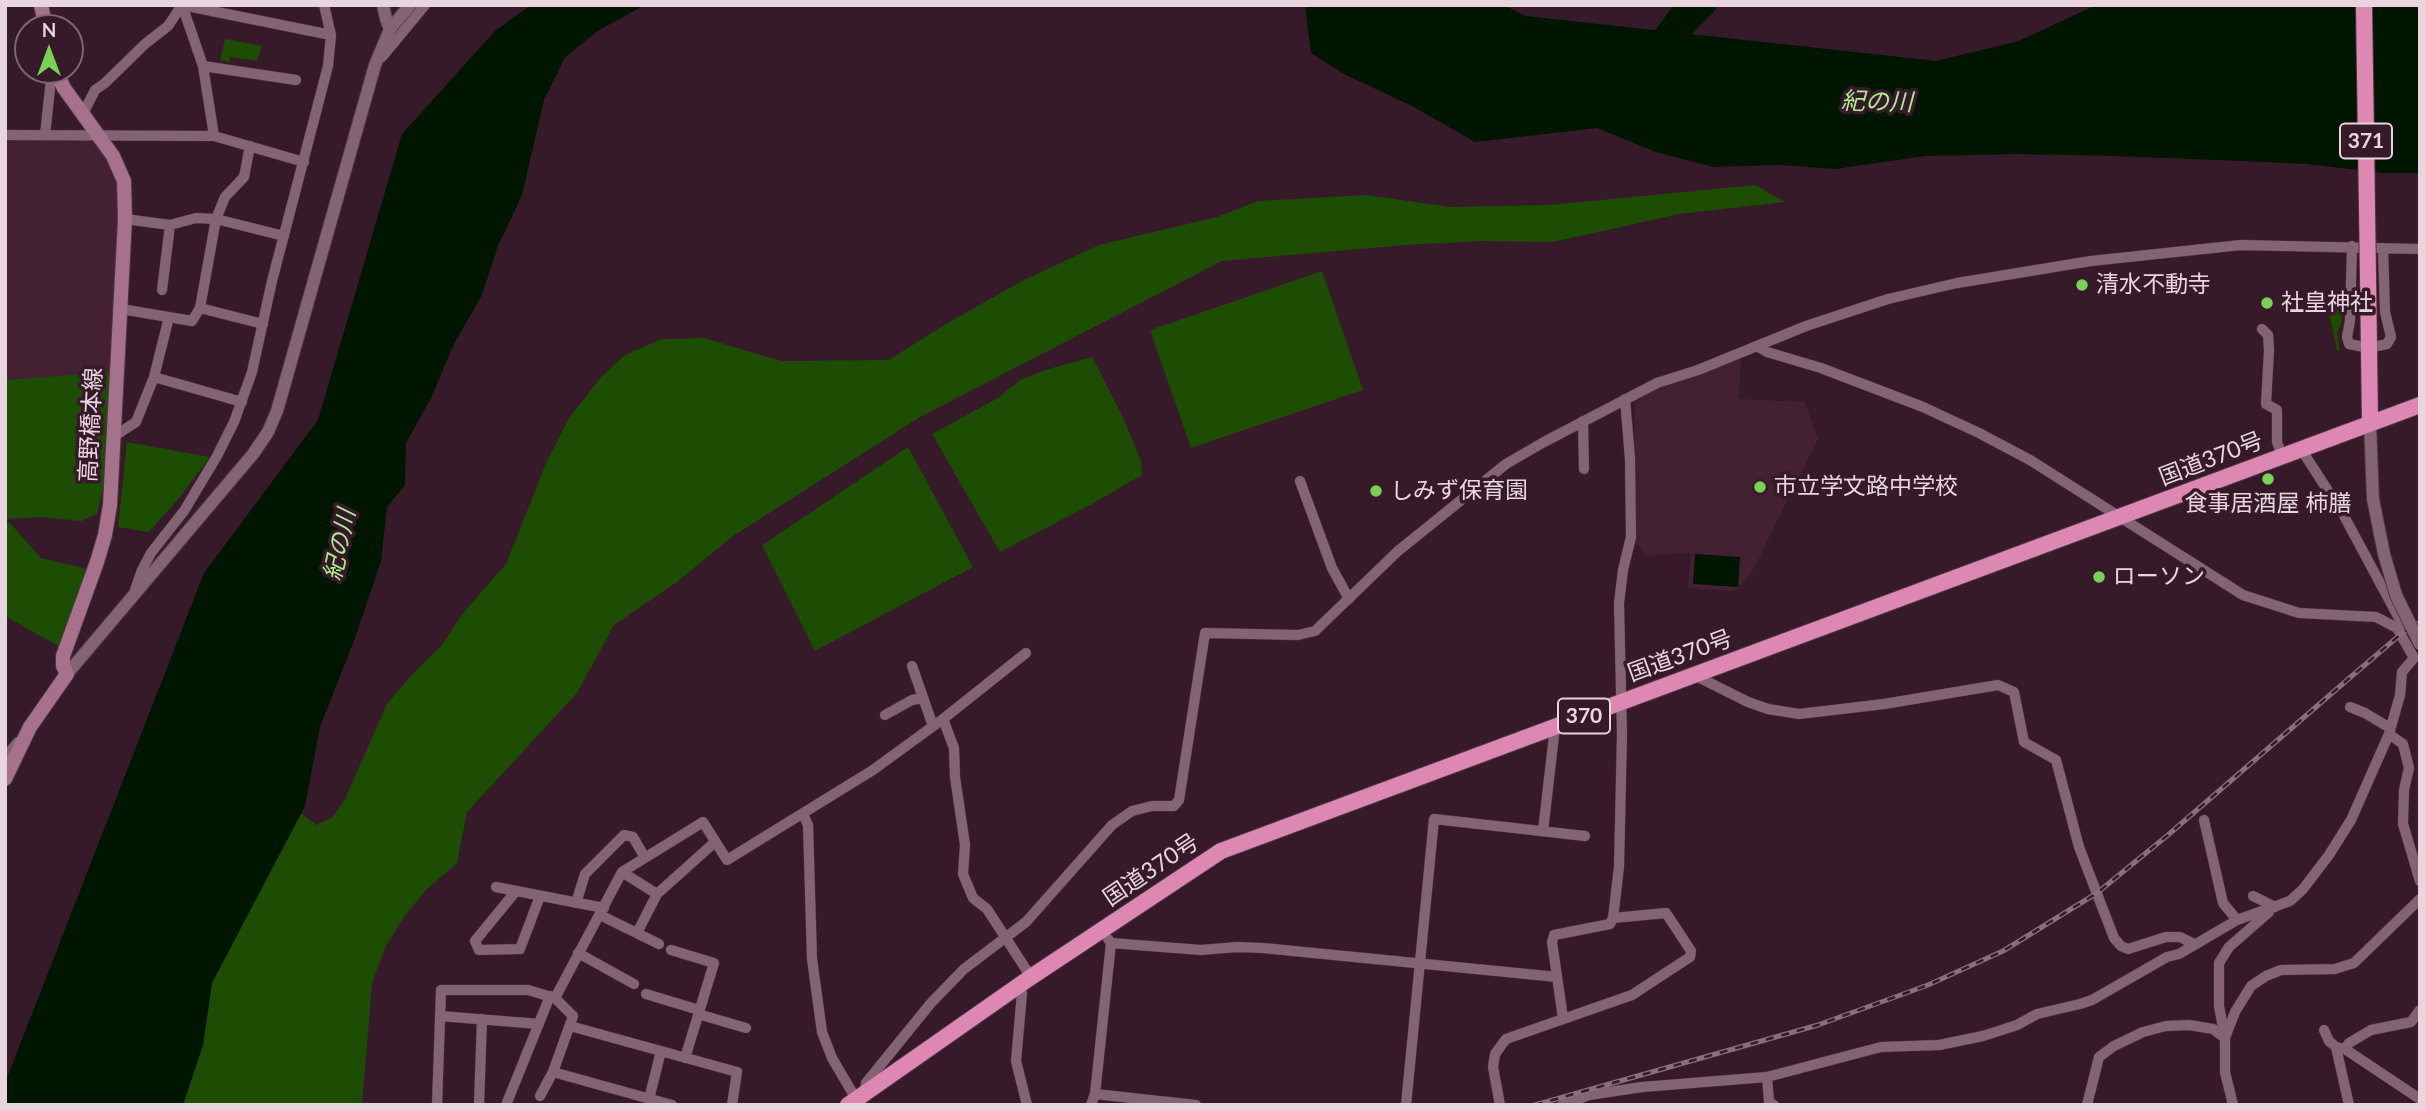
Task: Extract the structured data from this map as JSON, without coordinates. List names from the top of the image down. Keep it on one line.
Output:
{"streets":{"highway":["371","国道370号","370"],"main road":["高野橋本線"]},"crossings":[["371","国道370号"]],"water":["紀の川"],"places":["清水不動寺","社皇神社","食事居酒屋 柿膳","市立学文路中学校","しみず保育園","ローソン"],"north":"top"}
